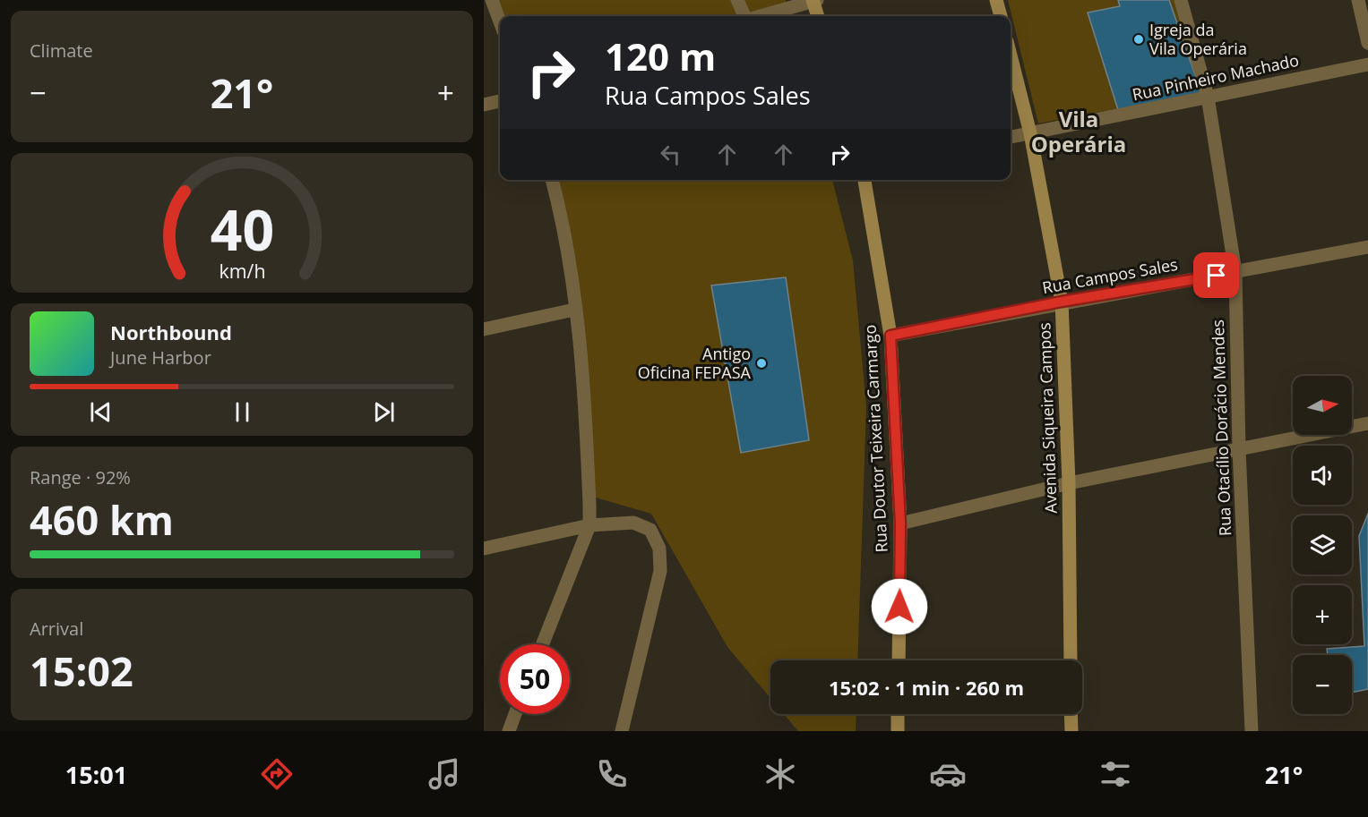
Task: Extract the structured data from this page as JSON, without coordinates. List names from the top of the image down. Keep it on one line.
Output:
{"streets":{"main road":["Avenida Siqueira Campos","Rua Doutor Teixeira Carmargo"],"street":["Rua Pinheiro Machado","Rua Campos Sales","Rua Otacílio Dorácio Mendes"]},"crossings":[["Rua Pinheiro Machado","Avenida Siqueira Campos"],["Rua Pinheiro Machado","Rua Otacílio Dorácio Mendes"],["Rua Campos Sales","Avenida Siqueira Campos"],["Rua Campos Sales","Rua Otacílio Dorácio Mendes"],["Rua Campos Sales","Rua Doutor Teixeira Carmargo"]],"districts":["Vila Operária"],"places":["Igreja da Vila Operária","Antigo Oficina FEPASA"],"north":"right","page":{"tile":["Climate",["Range · 92%","460 km"],["Arrival","15:02"]],"turn":["120 m","Rua Campos Sales"],"heat":["−","21°","+"],"song":["Northbound","June Harbor"],"map_buttons":["+","−"],"limit":"50","trip":"15:02 · 1 min · 260 m","tabs":["15:01","21°"],"gauge":["40","km/h"]}}
